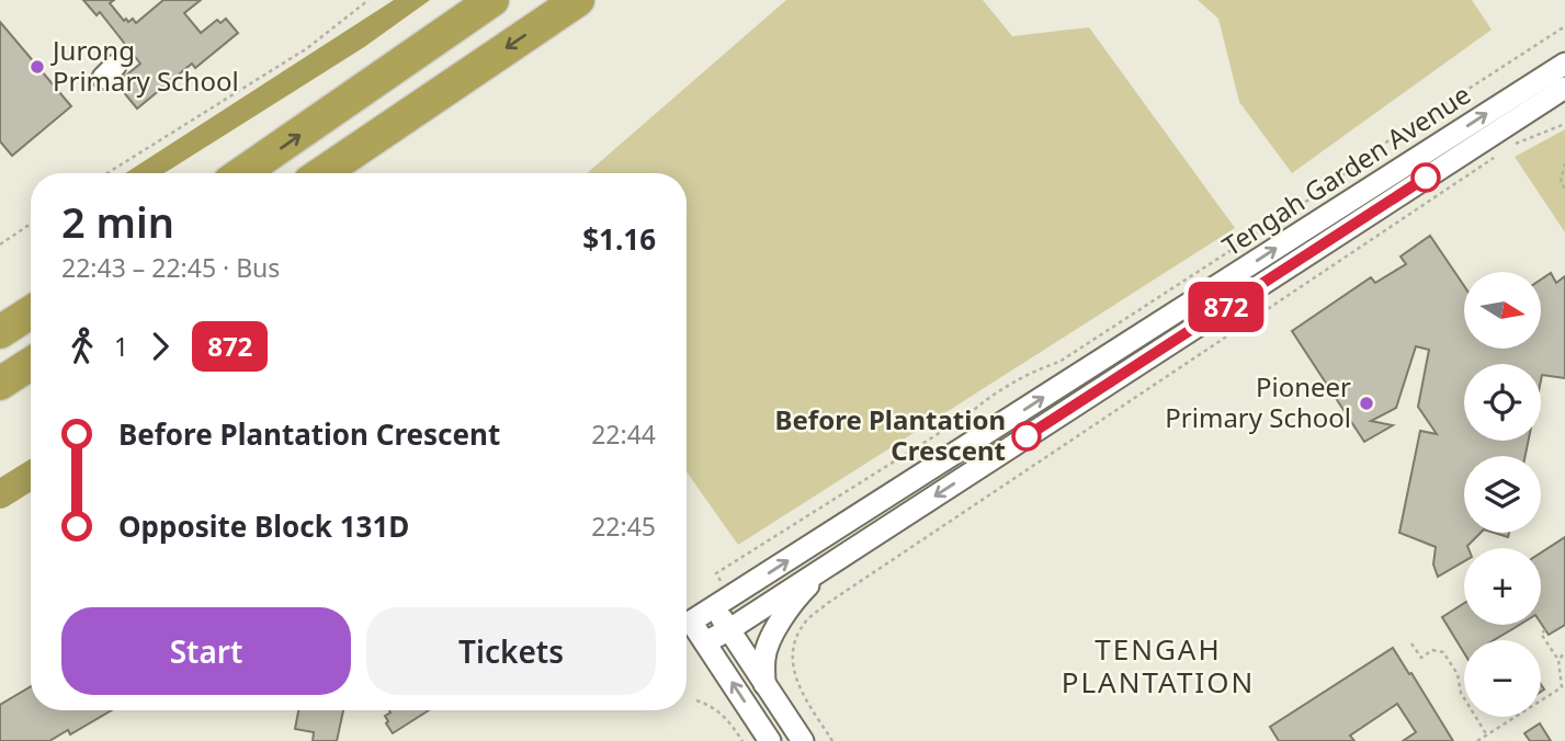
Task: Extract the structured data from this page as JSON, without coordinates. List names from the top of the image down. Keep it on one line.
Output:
{"streets":{"street":["Tengah Garden Avenue"]},"districts":["TENGAH PLANTATION"],"places":["Jurong Primary School","Pioneer Primary School","Before Plantation Crescent"],"lines":["bus line 872"],"north":"right","page":{"on_map":"872","heading":["2 min","22:43 – 22:45 · Bus","$1.16"],"map_buttons":["+","−"],"legs":["1","872"],"list":[{"name":"Before Plantation Crescent","value":"22:44"},{"name":"Opposite Block 131D","value":"22:45"}],"buttons":["Start","Tickets"]}}
